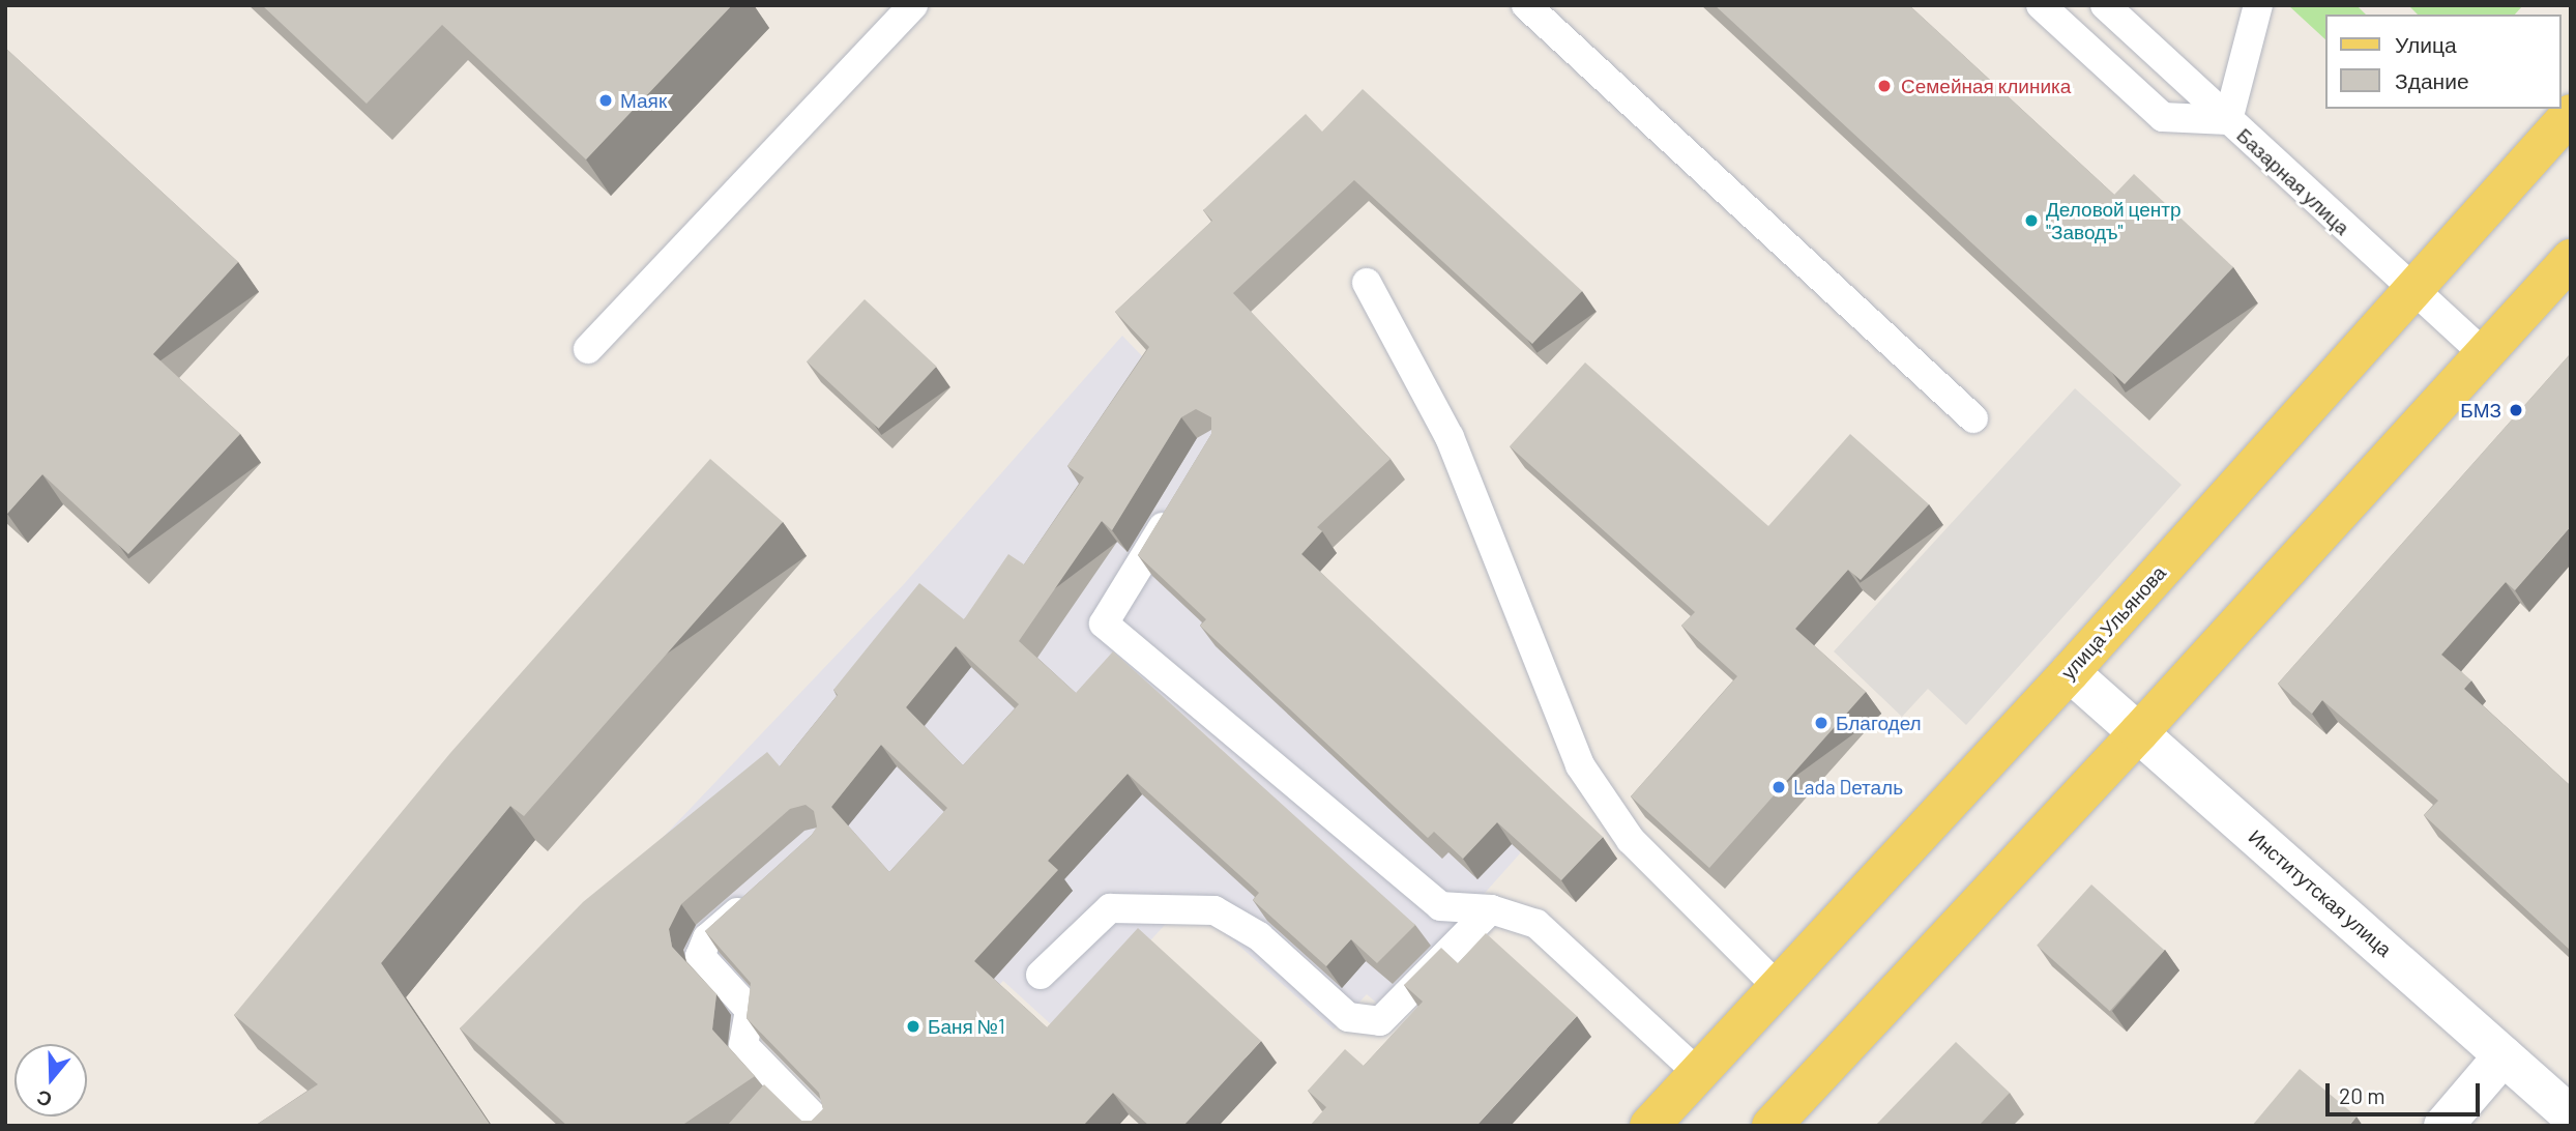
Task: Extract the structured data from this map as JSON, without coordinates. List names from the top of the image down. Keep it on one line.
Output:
{"streets":{"main road":["улица Ульянова"],"street":["Институтская улица"],"lane":["Базарная улица"]},"crossings":[["Базарная улица","улица Ульянова"],["улица Ульянова","Институтская улица"]],"places":["Семейная клиника","Маяк","Деловой центр \"Заводъ\"","БМЗ","Благодел","Lada Dеталь","Баня №1"],"legend":["Улица","Здание"],"scale_bar":"20 m","north":"bottom"}
